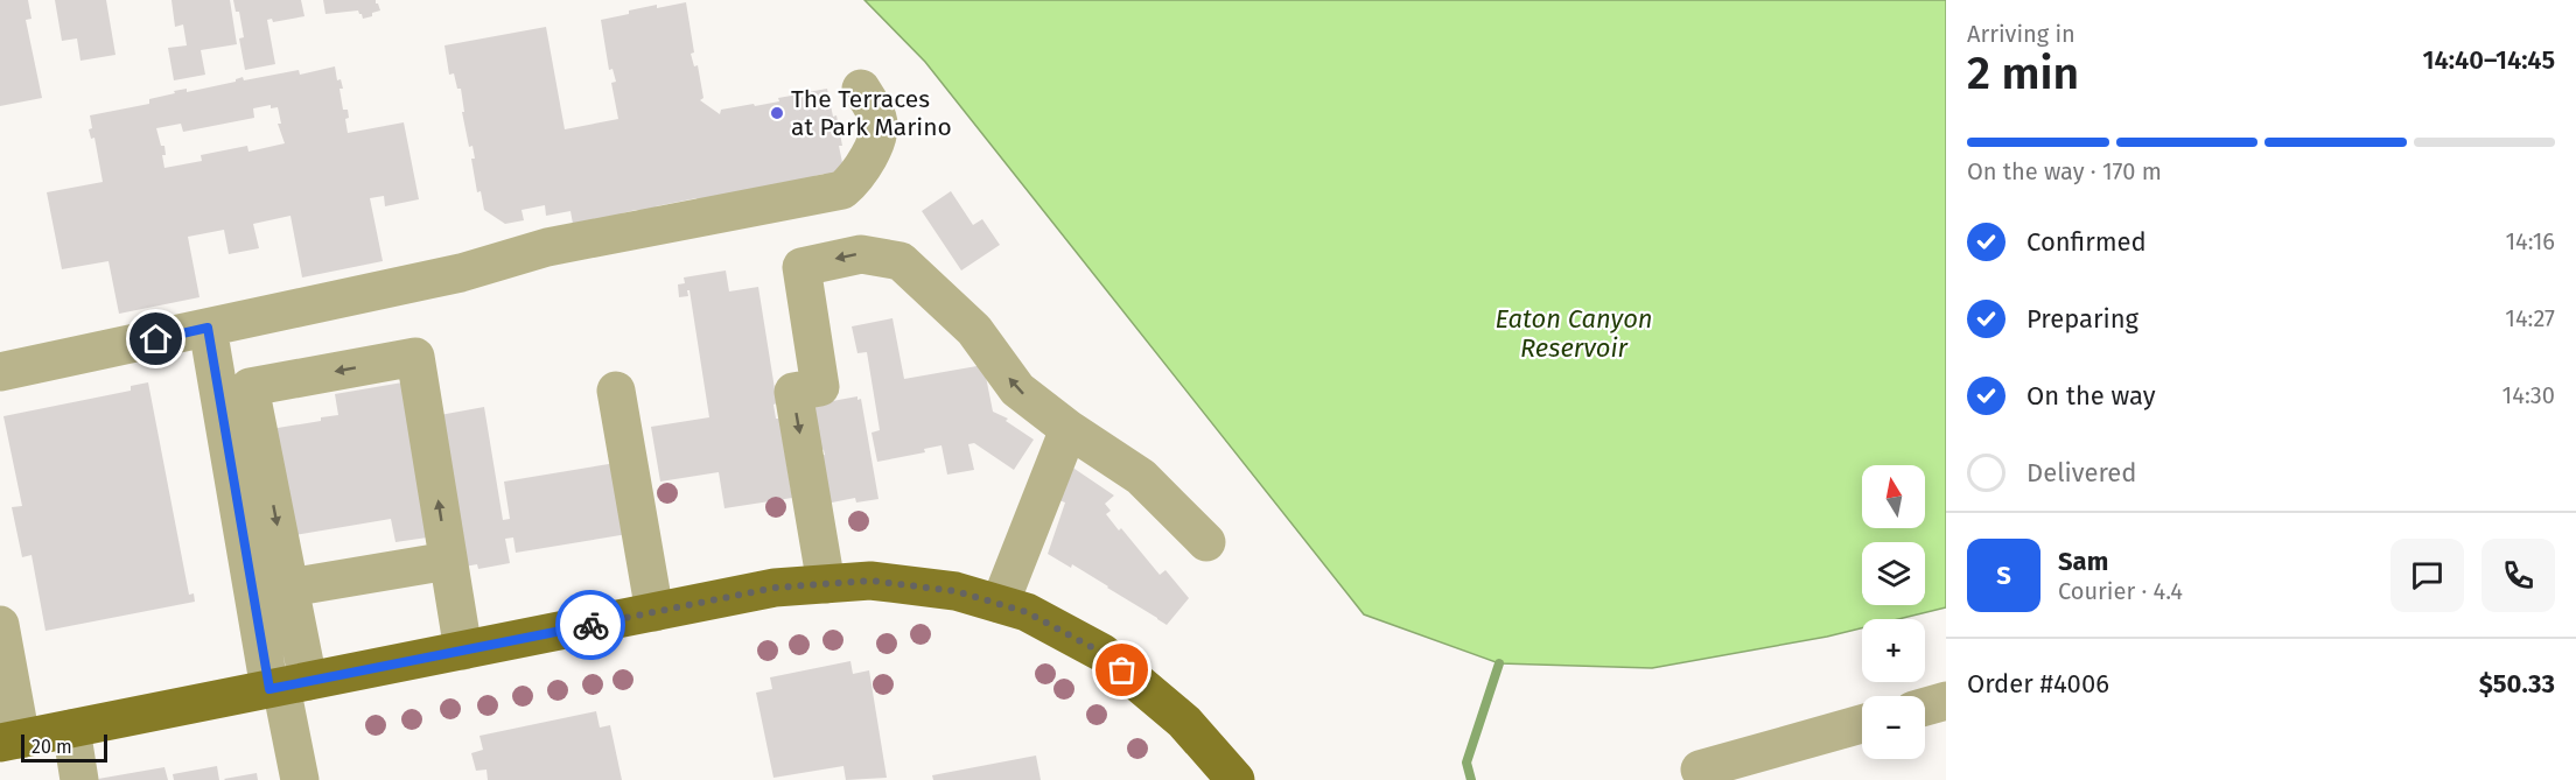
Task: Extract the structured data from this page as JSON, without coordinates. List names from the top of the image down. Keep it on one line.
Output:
{"water":["Eaton Canyon Reservoir"],"places":["The Terraces at Park Marino"],"scale_bar":"20 m","north":"top","page":{"heading":["2 min","Arriving in","14:40–14:45"],"panel":["Sam","Courier · 4.4","Order #4006","$50.33"],"bar":"On the way · 170 m","list":[["Confirmed","14:16"],["Preparing","14:27"],["On the way","14:30"],"Delivered"],"map_buttons":["+","−"],"round":"S","scale":"20 m"}}
